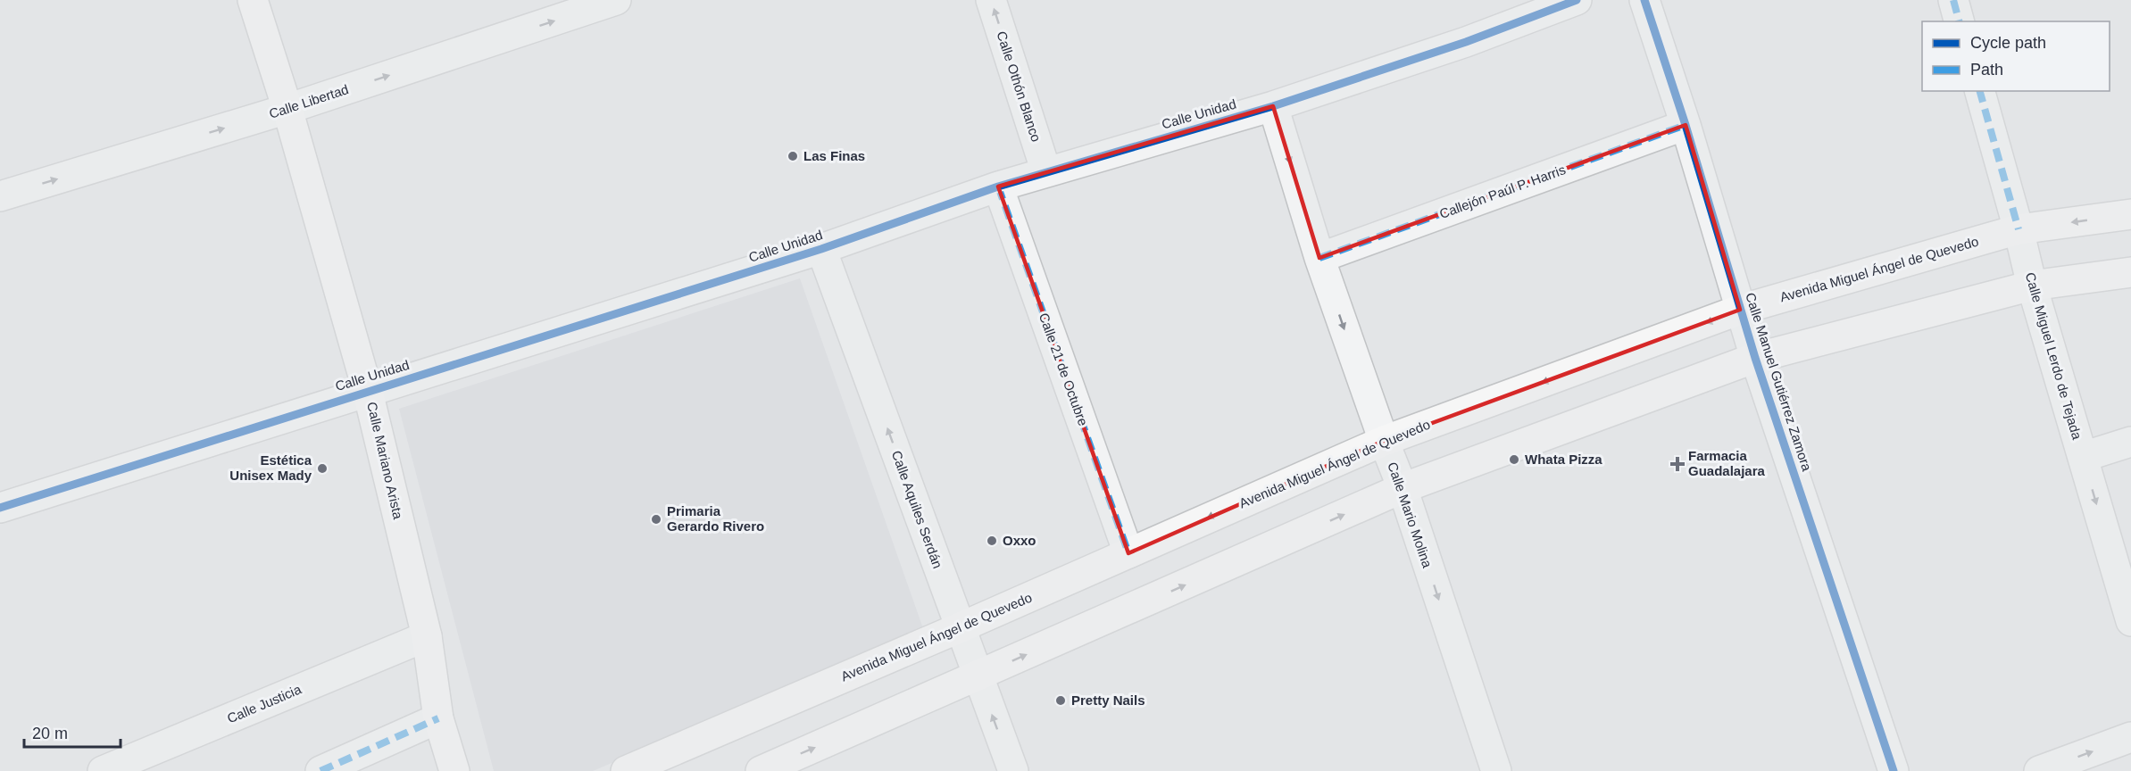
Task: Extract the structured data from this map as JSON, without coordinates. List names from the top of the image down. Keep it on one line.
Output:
{"streets":{"main road":["Avenida Miguel Ángel de Quevedo","Calle Mariano Arista"],"street":["Calle Othón Blanco","Calle Libertad","Calle Unidad","Callejón Paúl P. Harris","Calle Miguel Lerdo de Tejada","Calle 21 de Octubre","Calle Manuel Gutiérrez Zamora","Calle Aquiles Serdán","Calle Mario Molina","Calle Justicia"]},"crossings":[["Calle Othón Blanco","Calle Unidad"],["Calle Libertad","Calle Mariano Arista"],["Calle Unidad","Calle 21 de Octubre"],["Calle Unidad","Calle Mariano Arista"],["Calle Unidad","Calle Aquiles Serdán"],["Calle Unidad","Calle Mario Molina"],["Callejón Paúl P. Harris","Calle Manuel Gutiérrez Zamora"],["Callejón Paúl P. Harris","Calle Mario Molina"],["Avenida Miguel Ángel de Quevedo","Calle Miguel Lerdo de Tejada"],["Avenida Miguel Ángel de Quevedo","Calle 21 de Octubre"],["Avenida Miguel Ángel de Quevedo","Calle Manuel Gutiérrez Zamora"],["Avenida Miguel Ángel de Quevedo","Calle Aquiles Serdán"],["Avenida Miguel Ángel de Quevedo","Calle Mario Molina"],["Calle Mariano Arista","Calle Justicia"]],"one_way":["Calle Othón Blanco","Calle Libertad","Calle Aquiles Serdán","Calle Mario Molina"],"places":{"other":["Las Finas","Whata Pizza","Estética Unisex Mady","Primaria Gerardo Rivero","Oxxo","Pretty Nails"],"health":["Farmacia Guadalajara"]},"legend":["Cycle path","Path"],"scale_bar":"20 m"}
